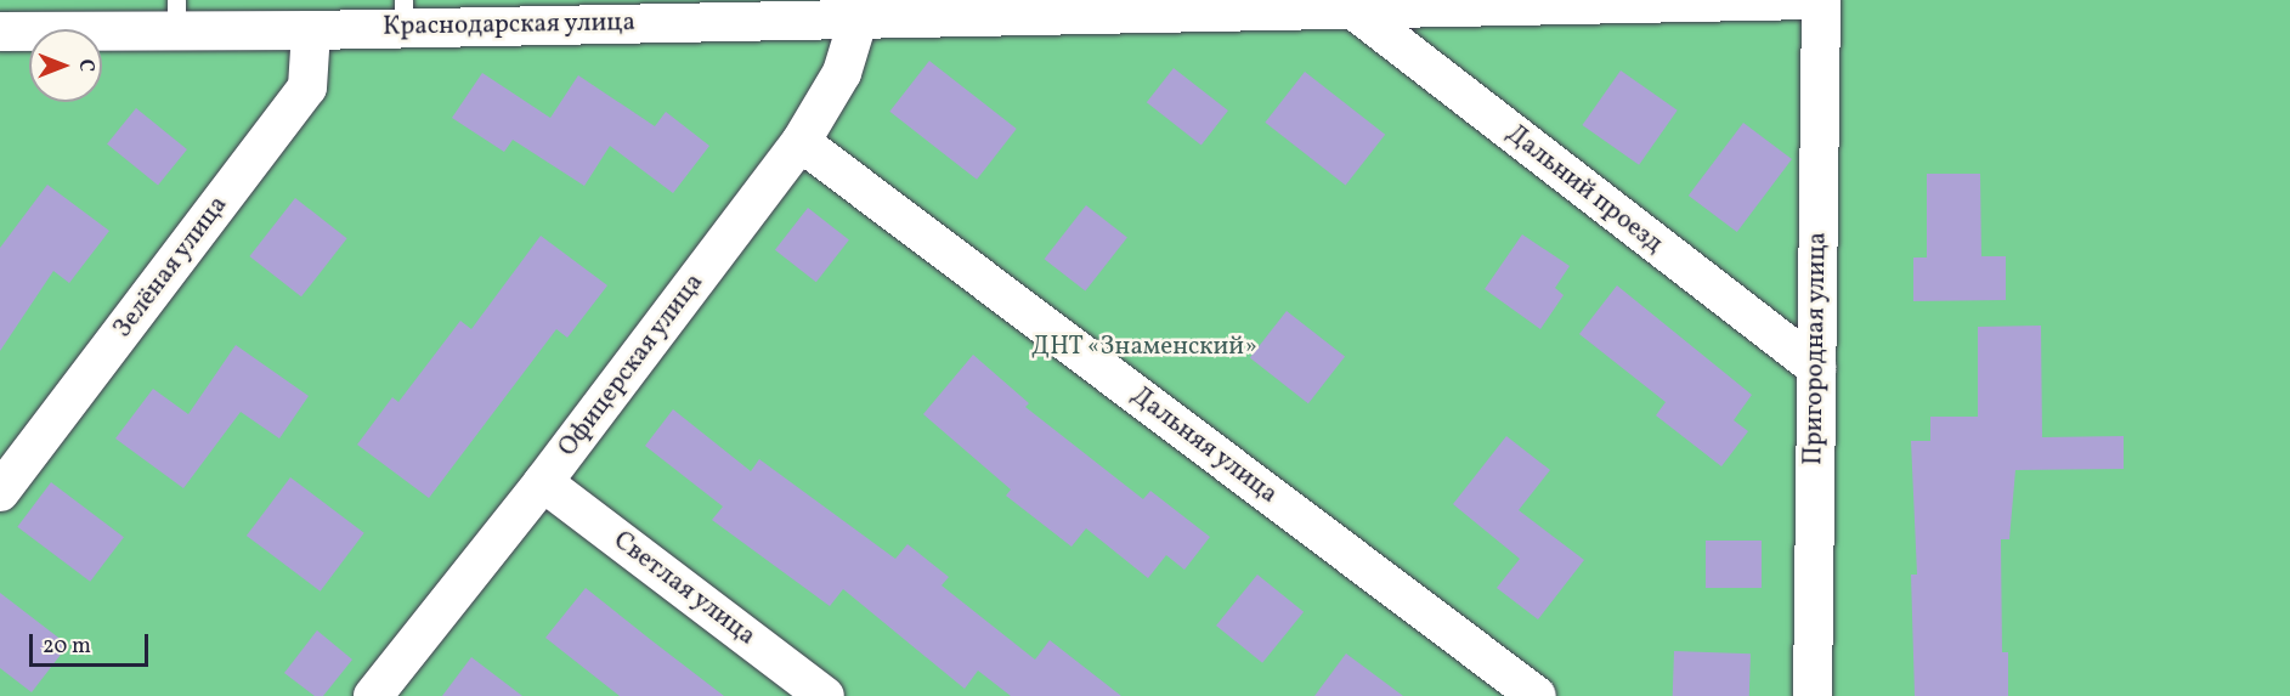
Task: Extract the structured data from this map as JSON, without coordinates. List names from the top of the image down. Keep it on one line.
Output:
{"streets":{"street":["Краснодарская улица","Дальний проезд","Зелёная улица","Пригородная улица","Офицерская улица","Дальняя улица","Светлая улица"]},"crossings":[["Краснодарская улица","Дальний проезд"],["Краснодарская улица","Зелёная улица"],["Краснодарская улица","Офицерская улица"],["Дальний проезд","Пригородная улица"],["Офицерская улица","Дальняя улица"],["Офицерская улица","Светлая улица"]],"parks":["ДНТ «Знаменский»"],"scale_bar":"20 m","north":"right"}
